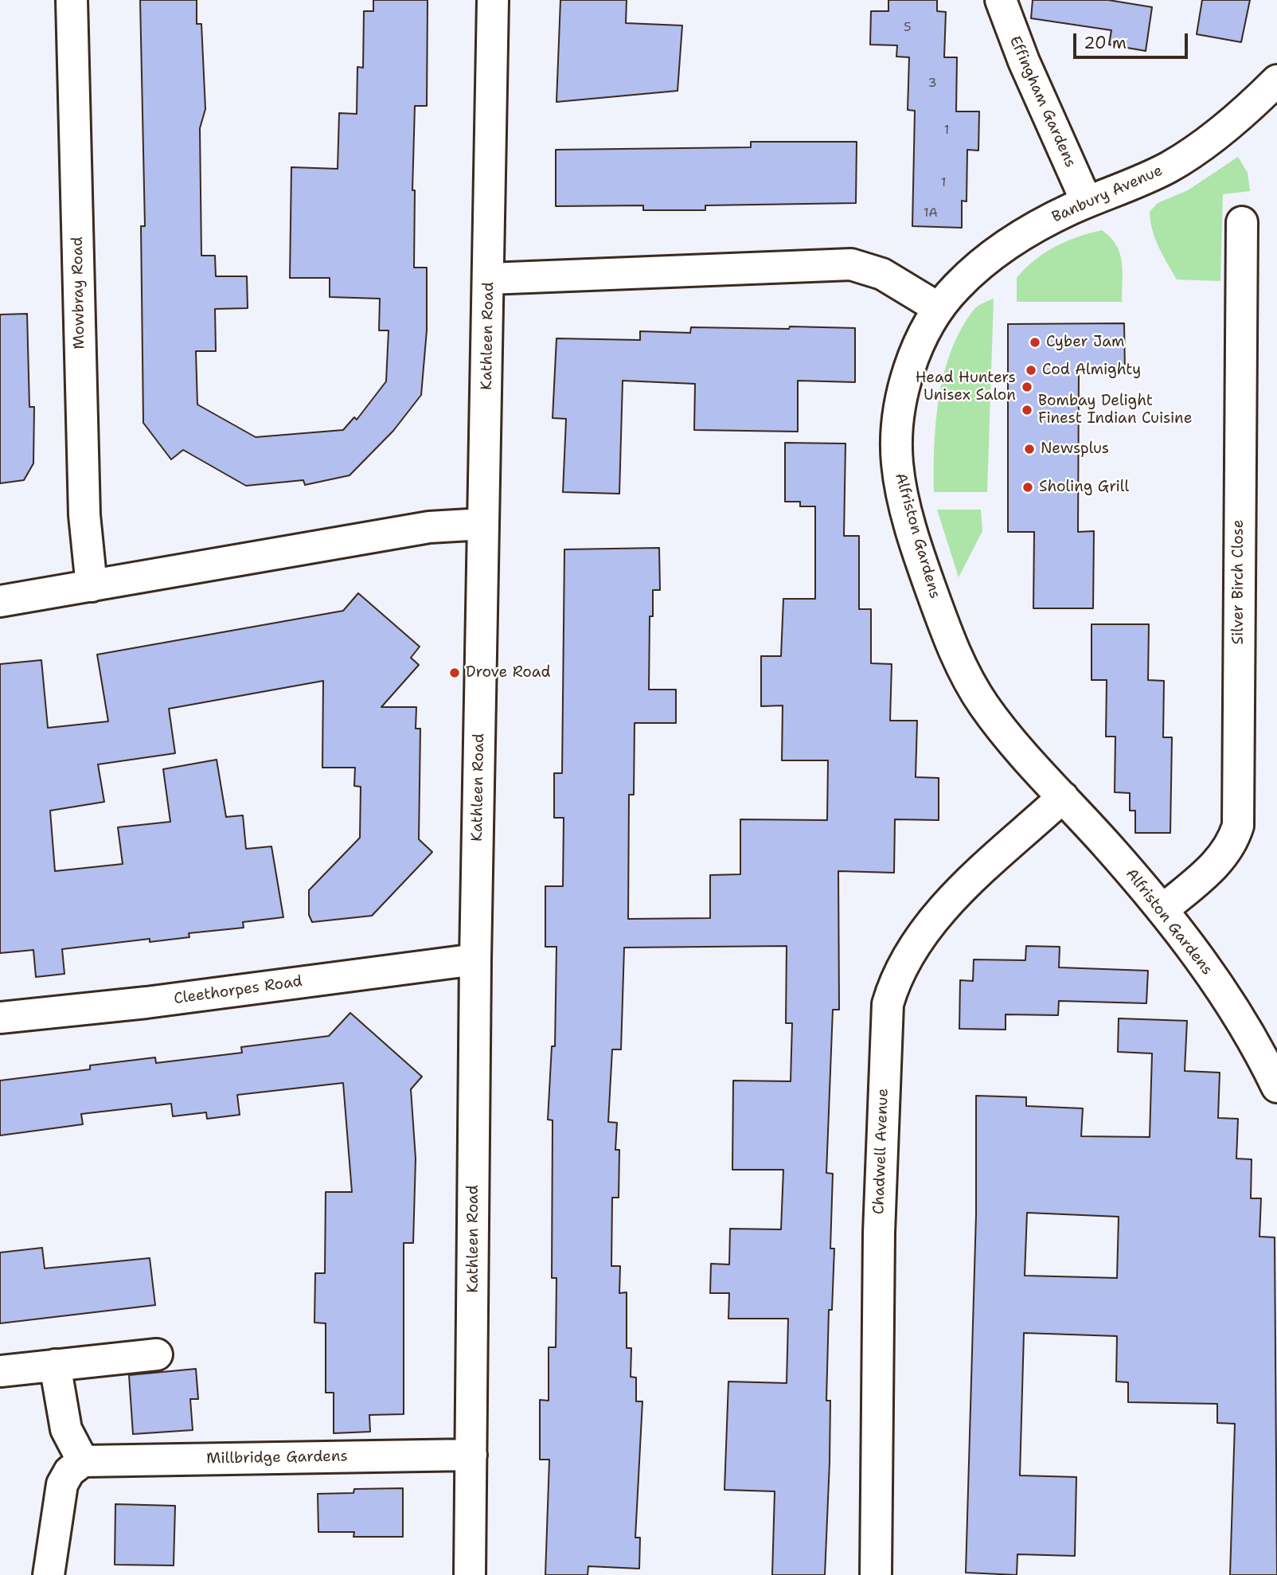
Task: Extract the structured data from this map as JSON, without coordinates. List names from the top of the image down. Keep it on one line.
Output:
{"streets":{"street":["Effingham Gardens","Banbury Avenue","Mowbray Road","Kathleen Road","Alfriston Gardens","Silver Birch Close","Cleethorpes Road","Chadwell Avenue","Millbridge Gardens"]},"crossings":[["Effingham Gardens","Banbury Avenue"],["Banbury Avenue","Alfriston Gardens"],["Kathleen Road","Cleethorpes Road"],["Kathleen Road","Millbridge Gardens"],["Alfriston Gardens","Silver Birch Close"],["Alfriston Gardens","Chadwell Avenue"]],"places":["Cyber Jam","Cod Almighty","Head Hunters Unisex Salon","Bombay Delight Finest Indian Cuisine","Newsplus","Sholing Grill","Drove Road"],"house_numbers":["5","3","1","1","1A"],"scale_bar":"20 m"}
